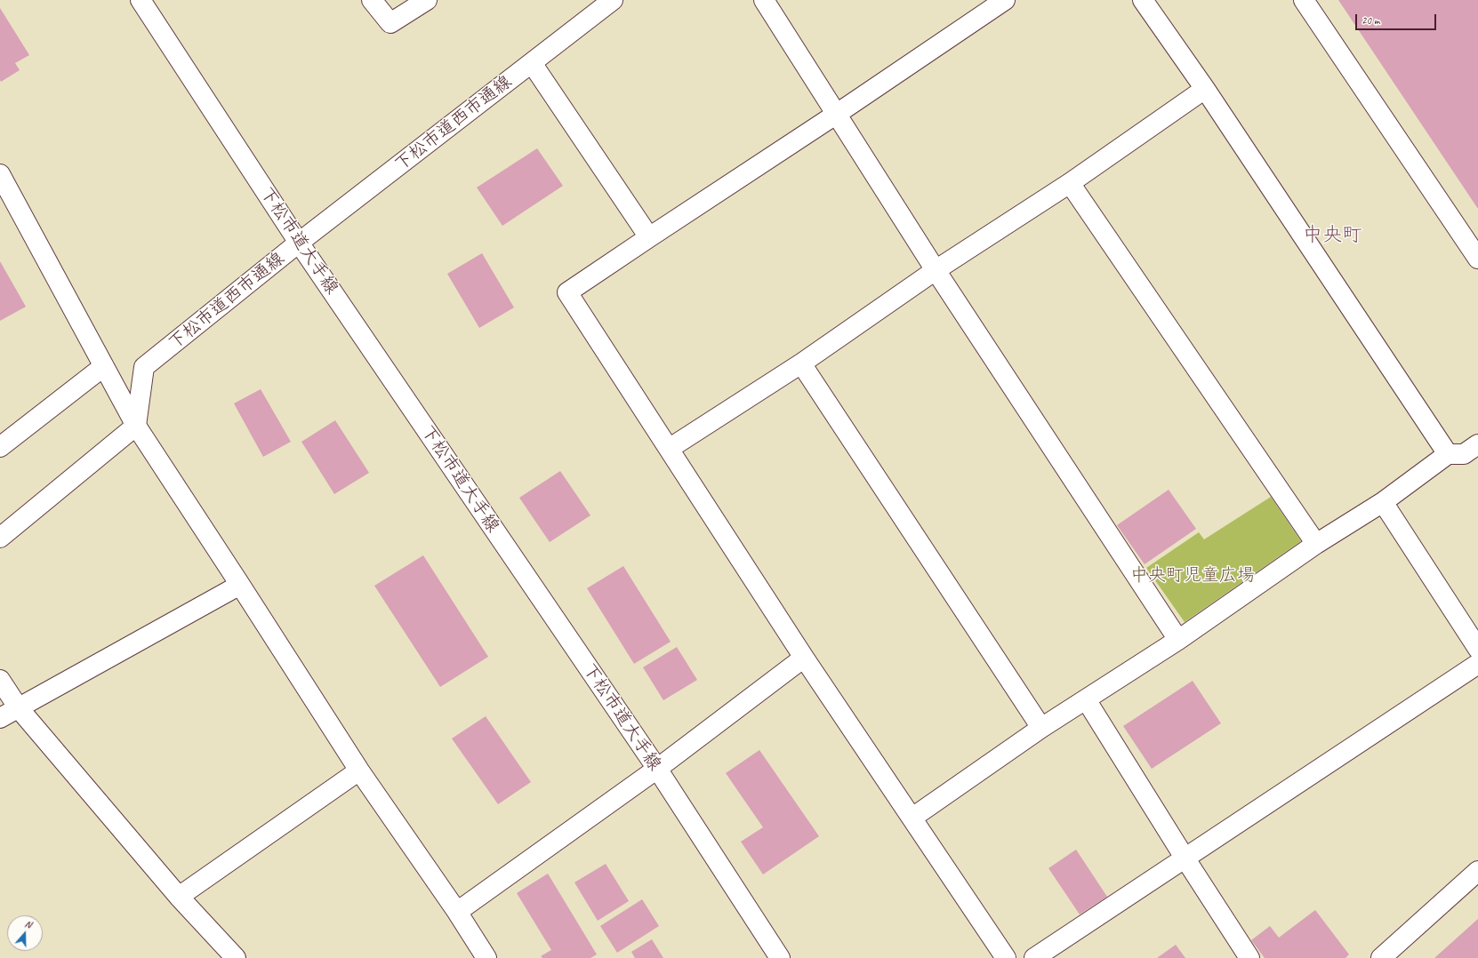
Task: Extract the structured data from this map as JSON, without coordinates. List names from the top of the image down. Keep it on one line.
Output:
{"streets":{"street":["下松市道西市通線","下松市道大手線"]},"crossings":[["下松市道西市通線","下松市道大手線"]],"districts":["中央町"],"parks":["中央町児童広場"],"scale_bar":"20 m","north":"top"}
